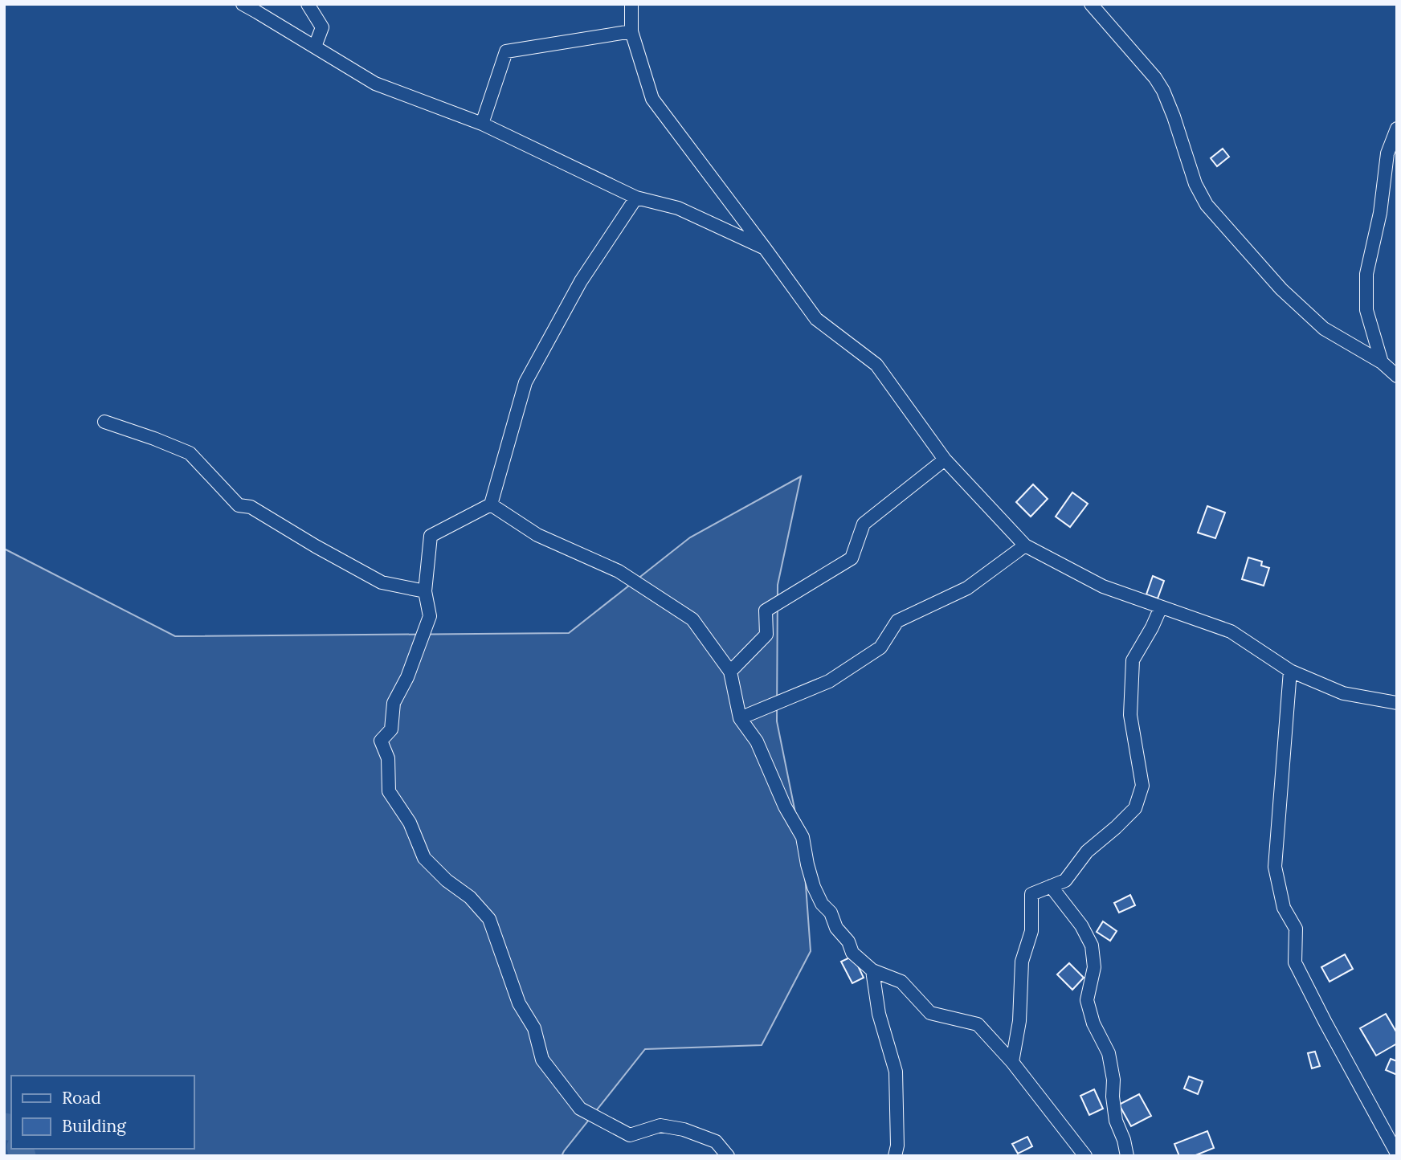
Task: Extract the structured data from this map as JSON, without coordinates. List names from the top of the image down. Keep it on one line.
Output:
{"legend":["Road","Building"]}
